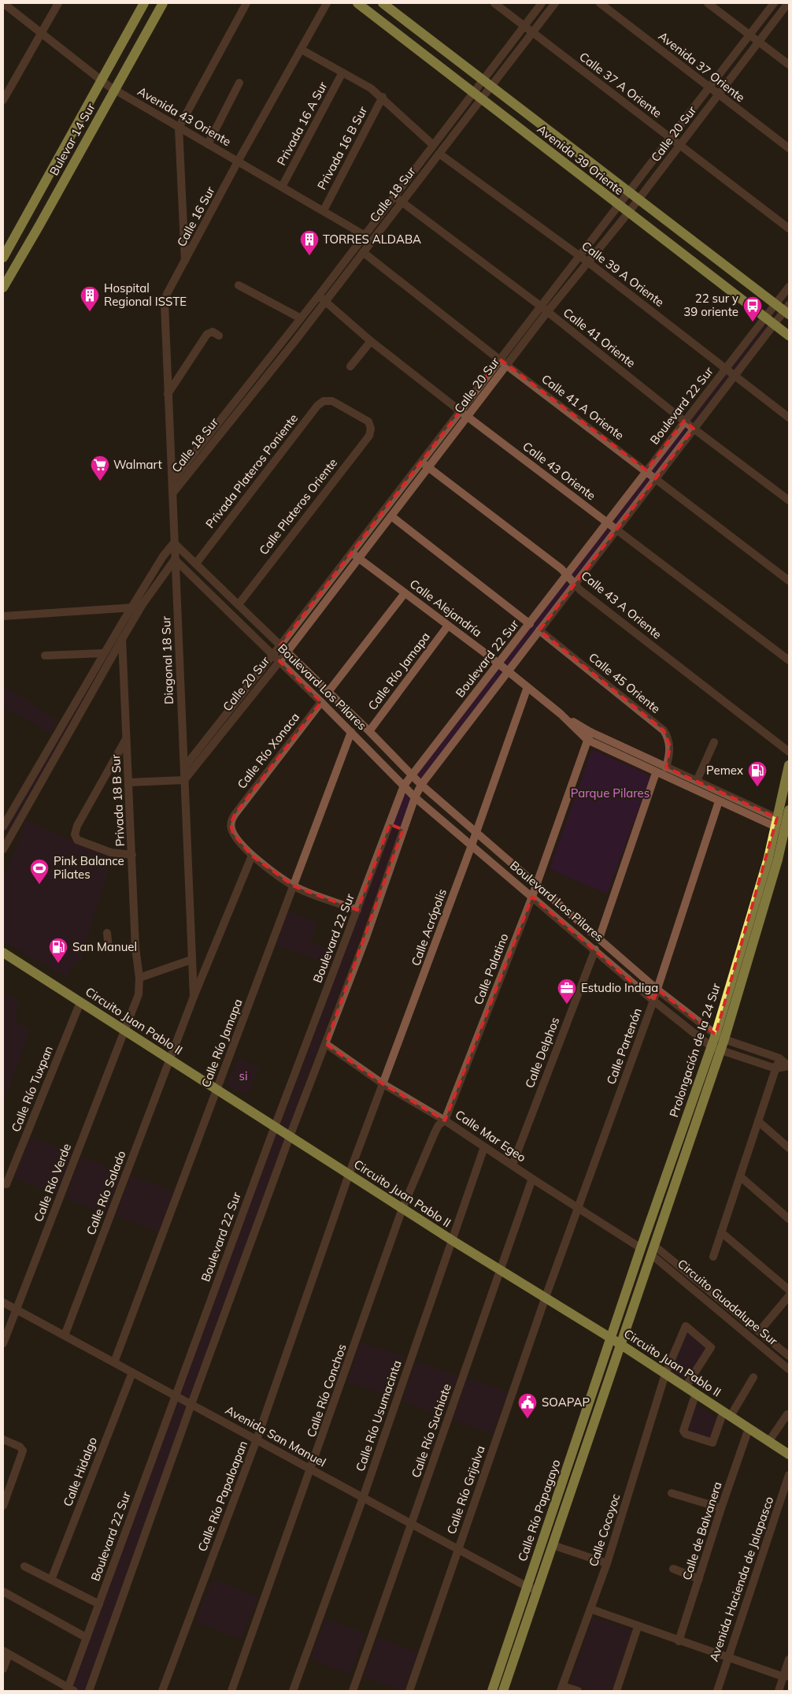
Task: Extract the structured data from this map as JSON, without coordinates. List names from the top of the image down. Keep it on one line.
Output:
{"streets":{"main road":["Bulevar 14 Sur","Avenida 39 Oriente","Circuito Juan Pablo II","Prolongación de la 24 Sur","Calle Río Papagayo"],"street":["Avenida 37 Oriente","Calle 37 A Oriente","Avenida 43 Oriente","Privada 16 A Sur","Calle 20 Sur","Privada 16 B Sur","Calle 18 Sur","Calle 16 Sur","Calle 39 A Oriente","Calle 41 Oriente","Boulevard 22 Sur","Calle 41 A Oriente","Privada Plateros Poniente","Calle 43 Oriente","Calle Plateros Oriente","Calle 43 A Oriente","Calle Alejandría","Diagonal 18 Sur","Calle Río Jamapa","Calle 45 Oriente","Boulevard Los Pilares","Calle Río Xonaca","Privada 18 B Sur","Calle Acrópolis","Calle Palatino","Calle Partenón","Calle Delphos","Calle Río Tuxpan","Calle Mar Egeo","Calle Río Verde","Calle Río Salado","Circuito Guadalupe Sur","Calle Río Conchos","Calle Río Usumacinta","Calle Río Suchiate","Avenida San Manuel","Calle Hidalgo","Calle Río Grijalva","Calle Río Papaloapan","Calle Cocoyoc","Calle de Balvanera","Avenida Hacienda de Jalapasco"]},"crossings":[["Avenida 37 Oriente","Calle 20 Sur"],["Calle 37 A Oriente","Calle 20 Sur"],["Calle 37 A Oriente","Calle 18 Sur"],["Avenida 43 Oriente","Privada 16 A Sur"],["Avenida 43 Oriente","Bulevar 14 Sur"],["Avenida 43 Oriente","Privada 16 B Sur"],["Avenida 43 Oriente","Calle 18 Sur"],["Avenida 43 Oriente","Calle 16 Sur"],["Calle 20 Sur","Avenida 39 Oriente"],["Calle 20 Sur","Calle 39 A Oriente"],["Calle 20 Sur","Calle 41 Oriente"],["Calle 20 Sur","Calle 41 A Oriente"],["Calle 20 Sur","Calle 43 Oriente"],["Calle 20 Sur","Calle 43 A Oriente"],["Calle 20 Sur","Calle Alejandría"],["Calle 20 Sur","Diagonal 18 Sur"],["Calle 20 Sur","Boulevard Los Pilares"],["Avenida 39 Oriente","Calle 18 Sur"],["Avenida 39 Oriente","Boulevard 22 Sur"],["Calle 18 Sur","Calle 39 A Oriente"],["Calle 18 Sur","Calle 41 Oriente"],["Calle 18 Sur","Calle 41 A Oriente"],["Calle 18 Sur","Calle 43 Oriente"],["Calle 18 Sur","Diagonal 18 Sur"],["Calle 16 Sur","Diagonal 18 Sur"],["Calle 39 A Oriente","Boulevard 22 Sur"],["Calle 41 Oriente","Boulevard 22 Sur"],["Boulevard 22 Sur","Calle 41 A Oriente"],["Boulevard 22 Sur","Calle 43 Oriente"],["Boulevard 22 Sur","Calle 43 A Oriente"],["Boulevard 22 Sur","Calle Alejandría"],["Boulevard 22 Sur","Calle 45 Oriente"],["Boulevard 22 Sur","Boulevard Los Pilares"],["Boulevard 22 Sur","Circuito Juan Pablo II"],["Boulevard 22 Sur","Calle Mar Egeo"],["Boulevard 22 Sur","Avenida San Manuel"],["Privada Plateros Poniente","Calle Plateros Oriente"],["Privada Plateros Poniente","Boulevard Los Pilares"],["Calle Plateros Oriente","Boulevard Los Pilares"],["Calle Alejandría","Calle Río Jamapa"],["Calle Alejandría","Calle 45 Oriente"],["Calle Alejandría","Calle Acrópolis"],["Calle Alejandría","Calle Palatino"],["Calle Alejandría","Calle Partenón"],["Calle Alejandría","Prolongación de la 24 Sur"],["Diagonal 18 Sur","Boulevard Los Pilares"],["Diagonal 18 Sur","Circuito Juan Pablo II"],["Diagonal 18 Sur","Calle Río Salado"],["Calle Río Jamapa","Boulevard Los Pilares"],["Calle Río Jamapa","Circuito Juan Pablo II"],["Calle Río Jamapa","Avenida San Manuel"],["Boulevard Los Pilares","Calle Río Xonaca"],["Boulevard Los Pilares","Calle Acrópolis"],["Boulevard Los Pilares","Calle Palatino"],["Boulevard Los Pilares","Calle Partenón"],["Boulevard Los Pilares","Prolongación de la 24 Sur"],["Boulevard Los Pilares","Calle Delphos"],["Privada 18 B Sur","Circuito Juan Pablo II"],["Privada 18 B Sur","Calle Río Verde"],["Calle Acrópolis","Circuito Juan Pablo II"],["Calle Acrópolis","Calle Mar Egeo"],["Calle Acrópolis","Calle Río Papaloapan"],["Calle Palatino","Circuito Juan Pablo II"],["Calle Palatino","Calle Mar Egeo"],["Calle Palatino","Calle Río Conchos"],["Circuito Juan Pablo II","Calle Partenón"],["Circuito Juan Pablo II","Prolongación de la 24 Sur"],["Circuito Juan Pablo II","Calle Río Tuxpan"],["Circuito Juan Pablo II","Calle Río Verde"],["Circuito Juan Pablo II","Calle Río Salado"],["Circuito Juan Pablo II","Calle Río Conchos"],["Circuito Juan Pablo II","Calle Río Usumacinta"],["Circuito Juan Pablo II","Calle Río Suchiate"],["Circuito Juan Pablo II","Calle Río Grijalva"],["Circuito Juan Pablo II","Calle Río Papaloapan"],["Circuito Juan Pablo II","Calle Río Papagayo"],["Circuito Juan Pablo II","Calle Cocoyoc"],["Circuito Juan Pablo II","Calle de Balvanera"],["Calle Partenón","Calle Mar Egeo"],["Calle Partenón","Calle Río Grijalva"],["Prolongación de la 24 Sur","Calle Mar Egeo"],["Prolongación de la 24 Sur","Circuito Guadalupe Sur"],["Prolongación de la 24 Sur","Calle Río Papagayo"],["Calle Delphos","Calle Mar Egeo"],["Calle Mar Egeo","Calle Río Usumacinta"],["Calle Mar Egeo","Calle Río Suchiate"],["Calle Río Verde","Avenida San Manuel"],["Calle Río Salado","Avenida San Manuel"],["Calle Río Conchos","Avenida San Manuel"],["Calle Río Usumacinta","Avenida San Manuel"],["Calle Río Suchiate","Avenida San Manuel"],["Avenida San Manuel","Calle Hidalgo"],["Avenida San Manuel","Calle Río Grijalva"],["Avenida San Manuel","Calle Río Papaloapan"],["Avenida San Manuel","Calle Río Papagayo"]],"parks":["Parque Pilares","si"],"places":{"building":["TORRES ALDABA","Hospital Regional ISSTE"],"bus stop":["22 sur y 39 oriente"],"supermarket":["Walmart"],"fuel station":["Pemex","San Manuel"],"sports":["Pink Balance Pilates"],"office":["Estudio Indiga"],"public building":["SOAPAP"]}}
